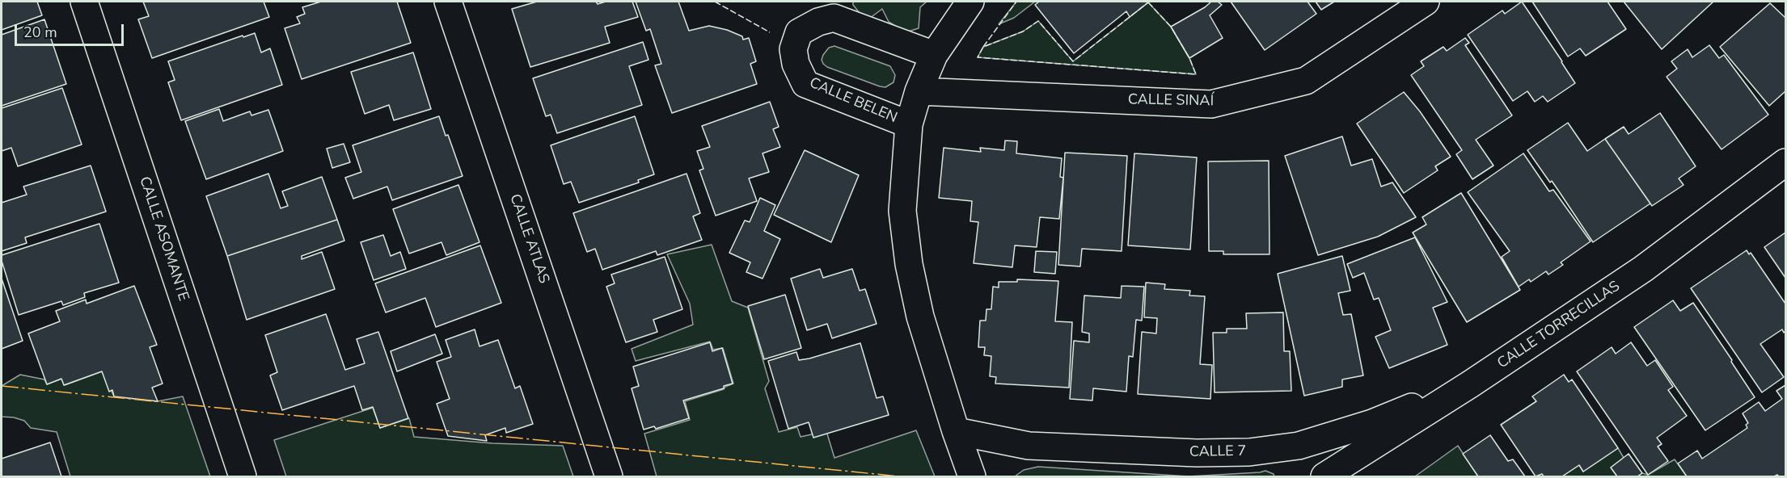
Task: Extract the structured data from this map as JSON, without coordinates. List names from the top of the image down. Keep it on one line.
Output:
{"streets":{"street":["CALLE BELEN","CALLE SINAÍ","CALLE ASOMANTE","CALLE ATLAS","CALLE TORRECILLAS","CALLE 7"]},"crossings":[["CALLE BELEN","CALLE 7"],["CALLE TORRECILLAS","CALLE 7"]],"scale_bar":"20 m"}
